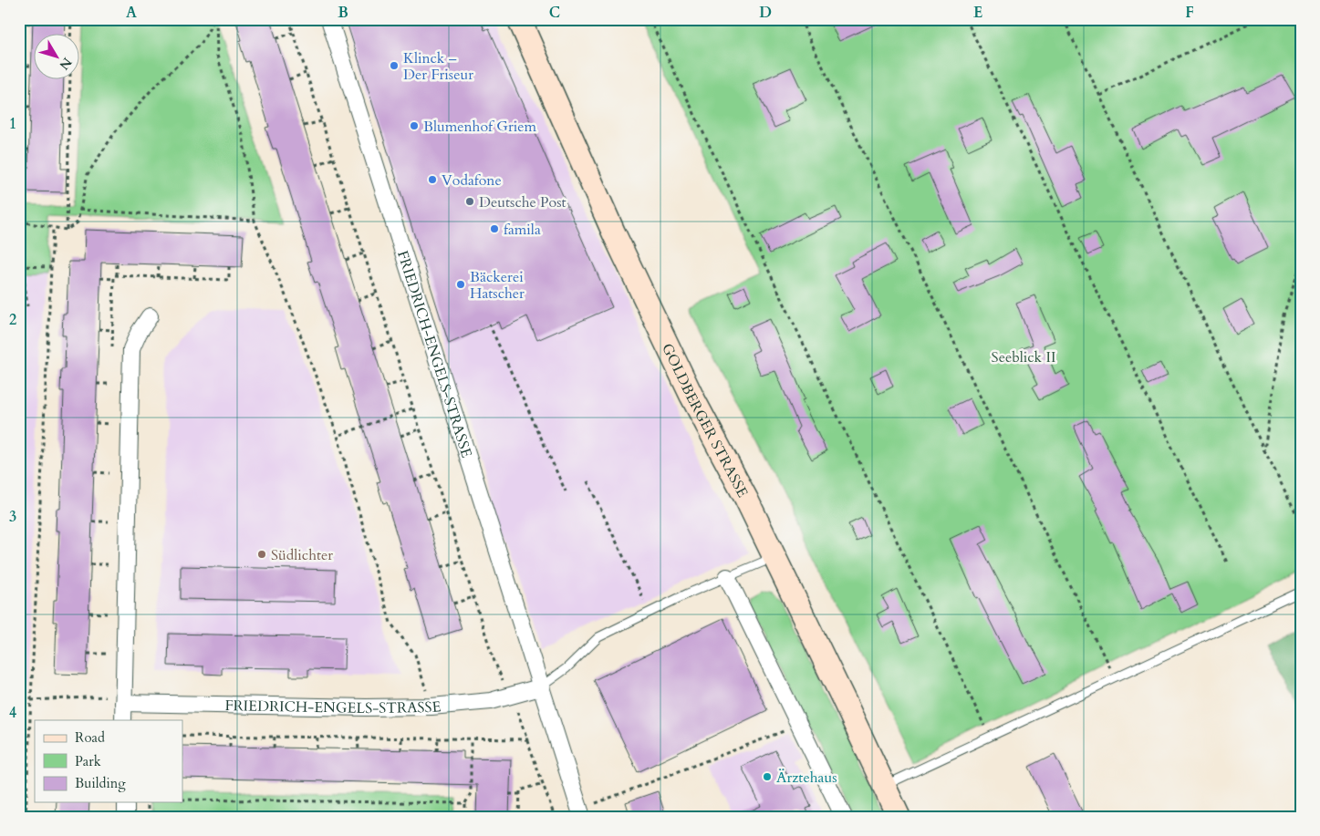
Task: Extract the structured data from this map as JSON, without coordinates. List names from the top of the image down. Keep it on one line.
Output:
{"streets":{"main road":["GOLDBERGER STRASSE"],"street":["FRIEDRICH-ENGELS-STRASSE"]},"parks":["Seeblick II"],"places":["Klinck – Der Friseur","Blumenhof Griem","Vodafone","Deutsche Post","famila","Bäckerei Hatscher","Südlichter","Ärztehaus"],"legend":["Road","Park","Building"],"north":"bottom right","grid":{"columns":["A","B","C","D","E","F"],"rows":["1","2","3","4"]}}
